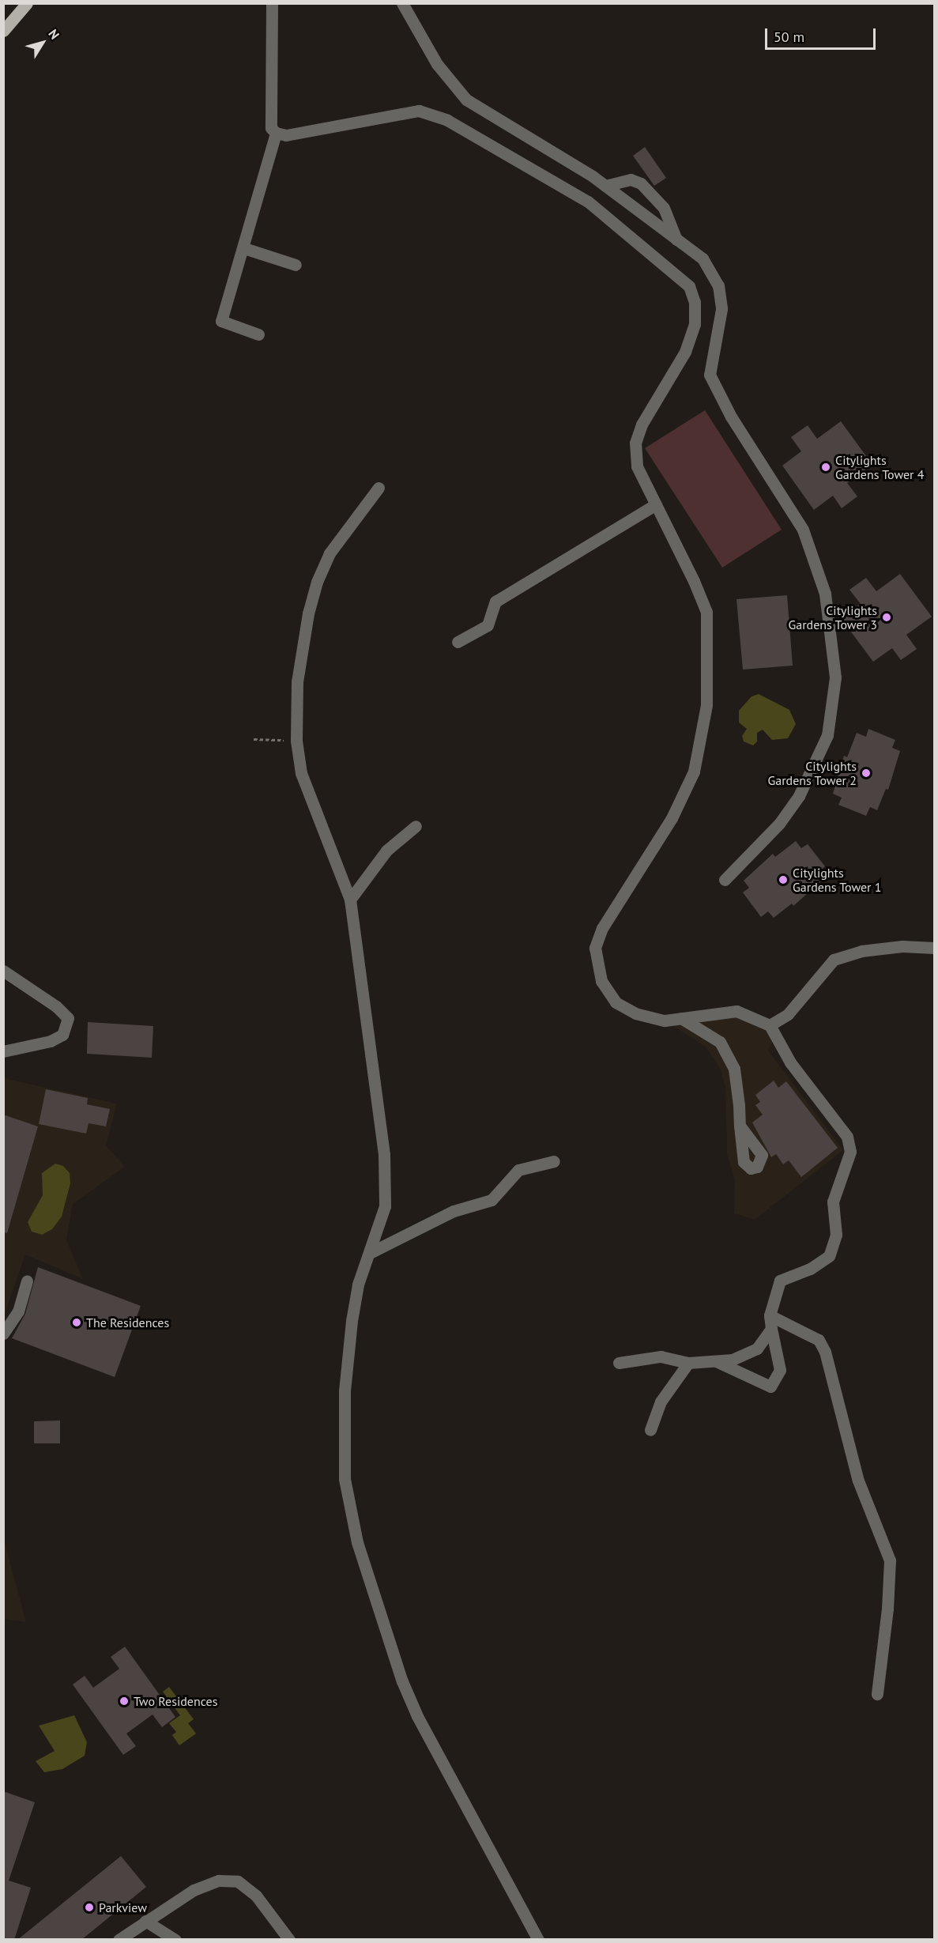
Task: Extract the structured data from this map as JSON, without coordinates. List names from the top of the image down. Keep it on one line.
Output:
{"places":["Citylights Gardens Tower 4","Citylights Gardens Tower 3","Citylights Gardens Tower 2","Citylights Gardens Tower 1","The Residences","Two Residences","Parkview"],"scale_bar":"50 m","north":"top right"}
